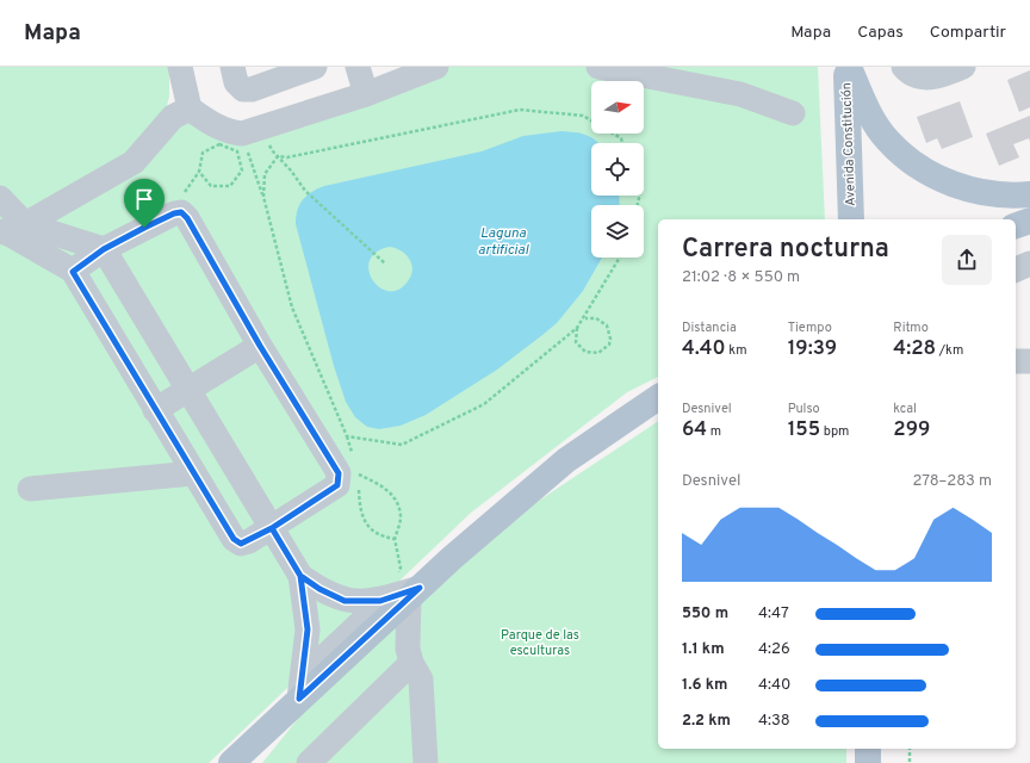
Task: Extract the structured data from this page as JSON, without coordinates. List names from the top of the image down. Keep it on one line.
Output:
{"streets":{"main road":["Avenida Constitución"]},"water":["Laguna artificial"],"parks":["Parque de las esculturas"],"north":"right","page":{"header":"Mapa","nav":["Mapa","Capas","Compartir"],"heading":["Carrera nocturna","21:02 · 8 × 550 m"],"stats":[["Distancia","4.40 km"],["Tiempo","19:39"],["Ritmo","4:28 /km"],["Desnivel","64 m"],["Pulso","155 bpm"],["kcal","299"]],"chart":["Desnivel","278–283 m"],"list":[{"name":"550 m","note":"4:47"},{"name":"1.1 km","note":"4:26"},{"name":"1.6 km","note":"4:40"},{"name":"2.2 km","note":"4:38"}]}}
